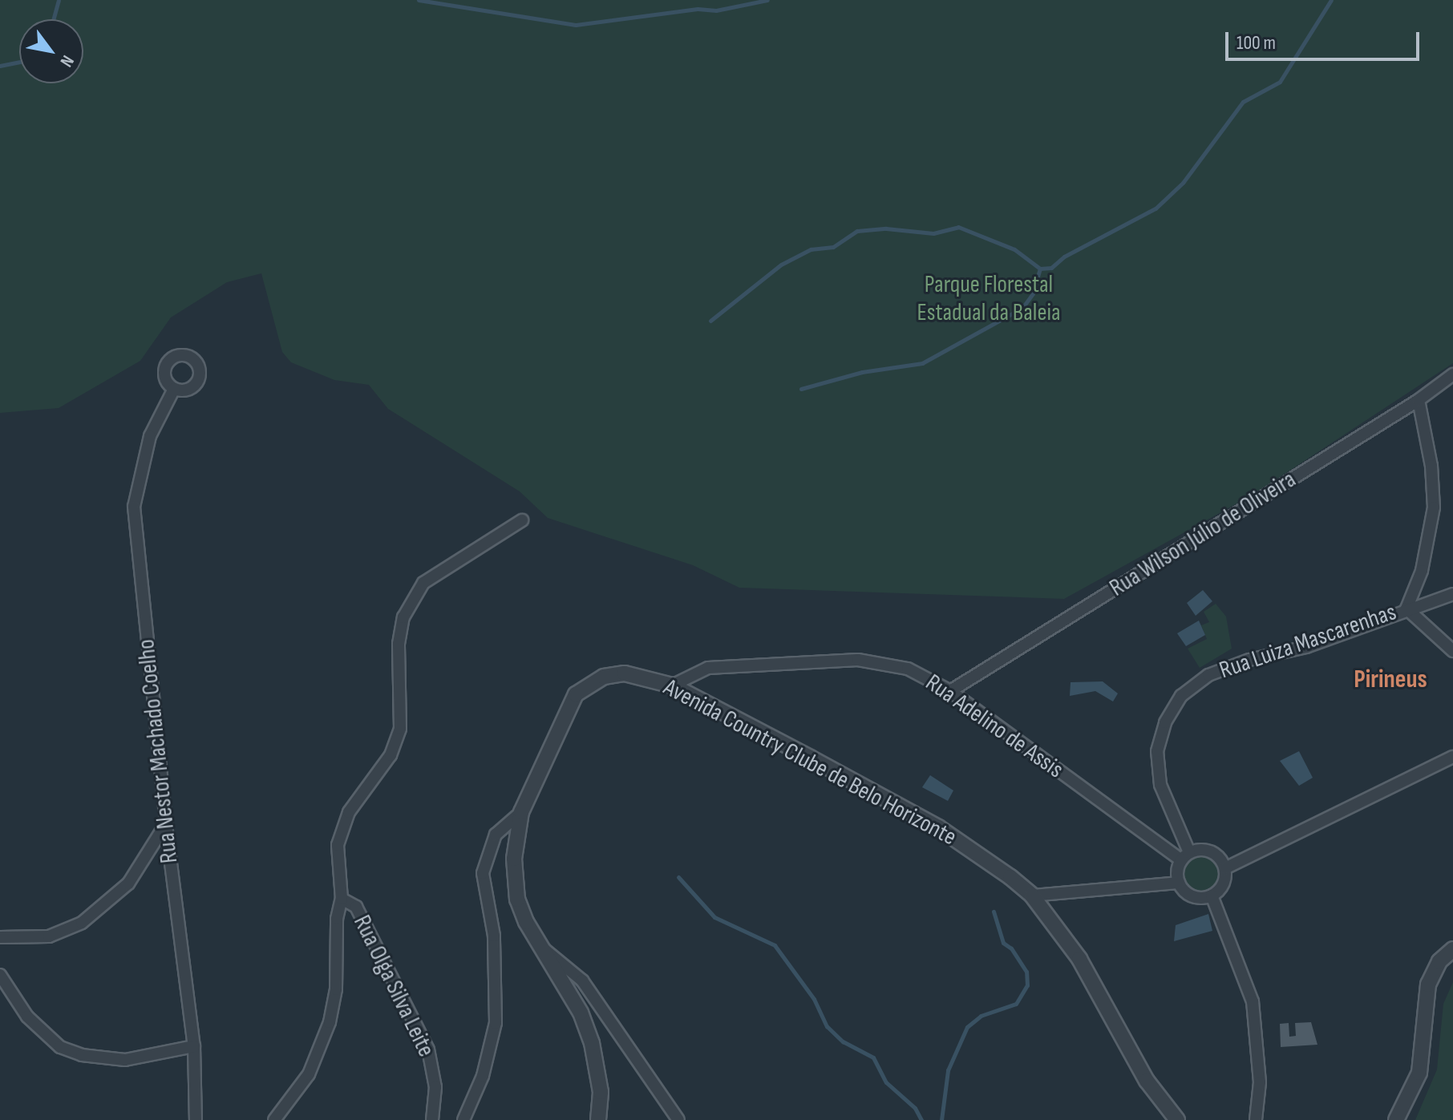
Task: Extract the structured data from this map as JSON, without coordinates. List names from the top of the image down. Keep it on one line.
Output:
{"streets":{"street":["Rua Wilson Júlio de Oliveira","Rua Luiza Mascarenhas","Rua Adelino de Assis","Rua Nestor Machado Coelho","Avenida Country Clube de Belo Horizonte","Rua Olga Silva Leite"]},"crossings":[["Rua Wilson Júlio de Oliveira","Rua Adelino de Assis"],["Rua Luiza Mascarenhas","Rua Adelino de Assis"],["Rua Adelino de Assis","Avenida Country Clube de Belo Horizonte"]],"districts":["Pirineus"],"parks":["Parque Florestal Estadual da Baleia"],"scale_bar":"100 m","north":"bottom right"}
